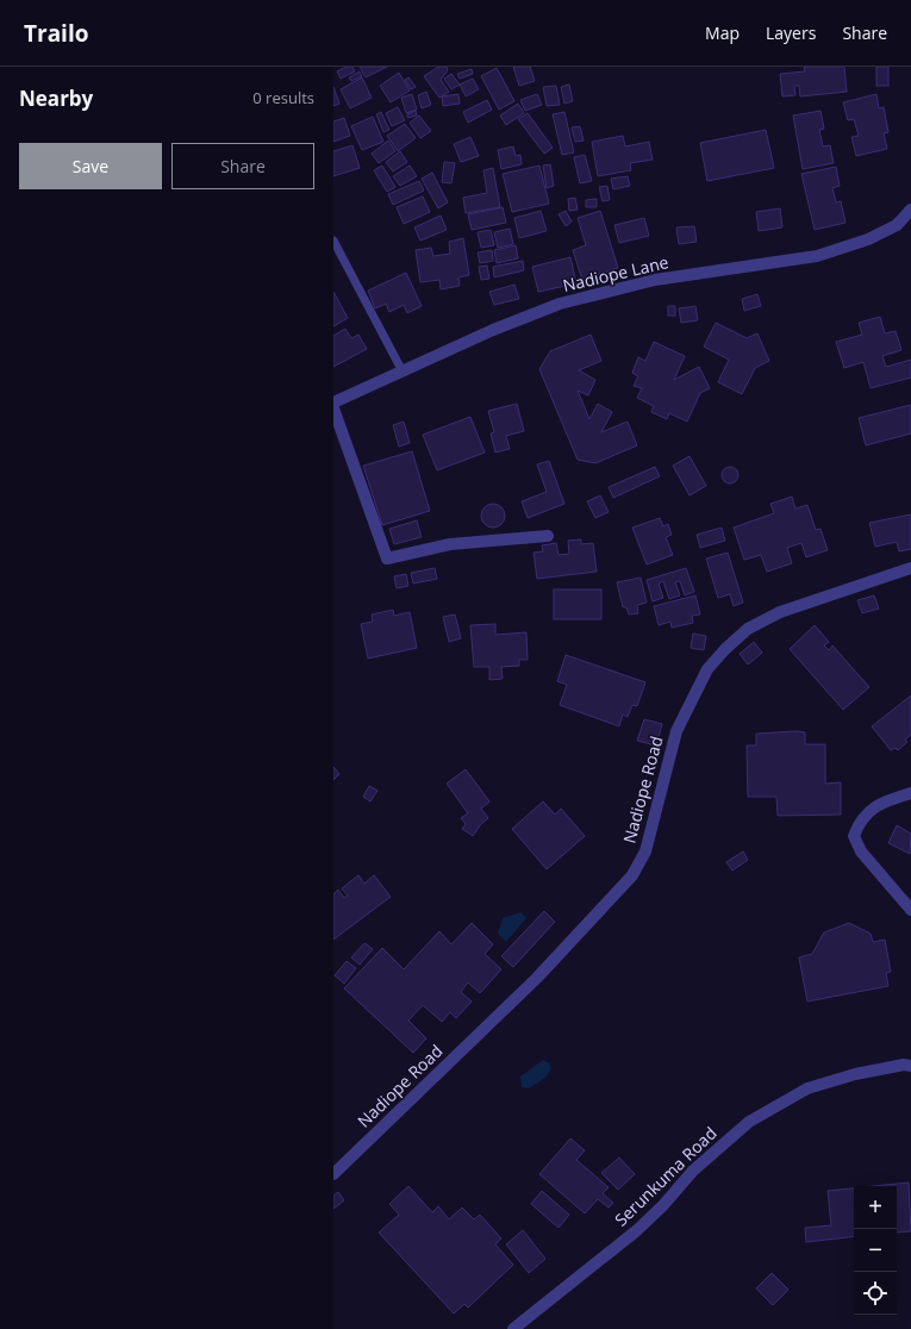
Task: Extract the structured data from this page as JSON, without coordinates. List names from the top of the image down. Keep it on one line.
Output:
{"streets":{"street":["Nadiope Lane","Nadiope Road","Serunkuma Road"]},"page":{"header":"Trailo","nav":["Map","Layers","Share"],"heading":["Nearby","0 results"],"buttons":["Save","Share"],"map_buttons":["+","−"]}}
